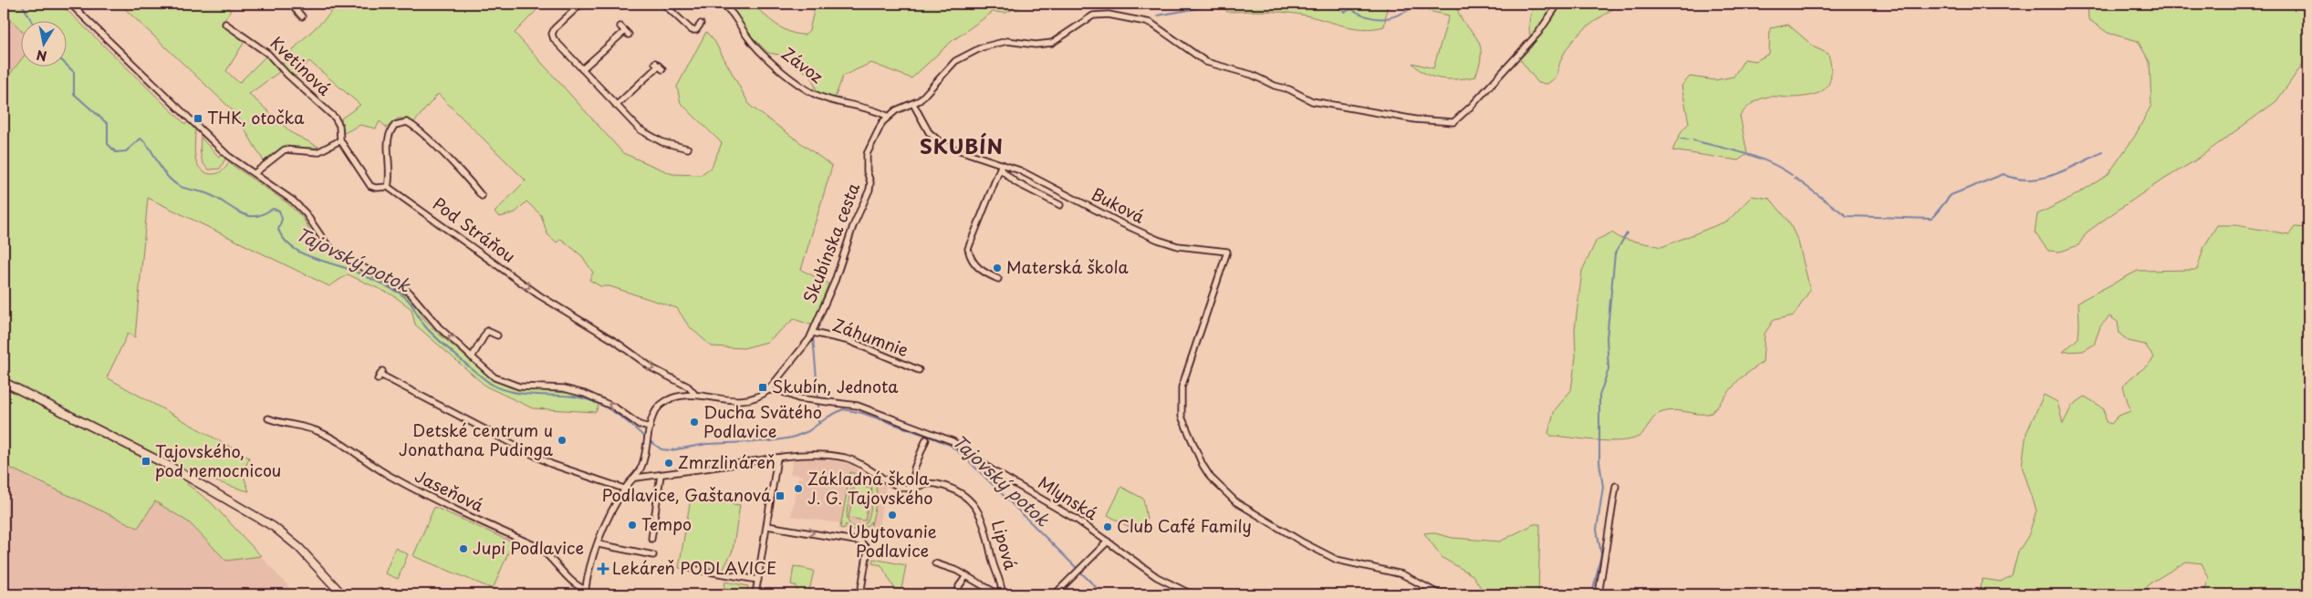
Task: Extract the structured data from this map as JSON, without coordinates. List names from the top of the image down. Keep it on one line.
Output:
{"streets":{"street":["Závoz","Kvetinová","Buková","Pod Stráňou","Skubínska cesta","Záhumnie","Jaseňová","Mlynská","Lipová"]},"crossings":[["Závoz","Skubínska cesta"],["Kvetinová","Pod Stráňou"],["Pod Stráňou","Skubínska cesta"],["Skubínska cesta","Záhumnie"],["Skubínska cesta","Mlynská"],["Skubínska cesta","Lipová"]],"one_way":["Pod Stráňou"],"districts":["SKUBÍN"],"water":["Tajovský potok"],"places":{"transit":["THK, otočka","Skubín, Jednota","Tajovského, pod nemocnicou","Podlavice, Gaštanová"],"other":["Materská škola","Ducha Svätého Podlavice","Detské centrum u Jonathana Pudinga","Zmrzlináreň","Základná škola J. G. Tajovského","Ubytovanie Podlavice","Tempo","Club Café Family","Jupi Podlavice"],"health":["Lekáreň PODLAVICE"]},"north":"bottom"}
